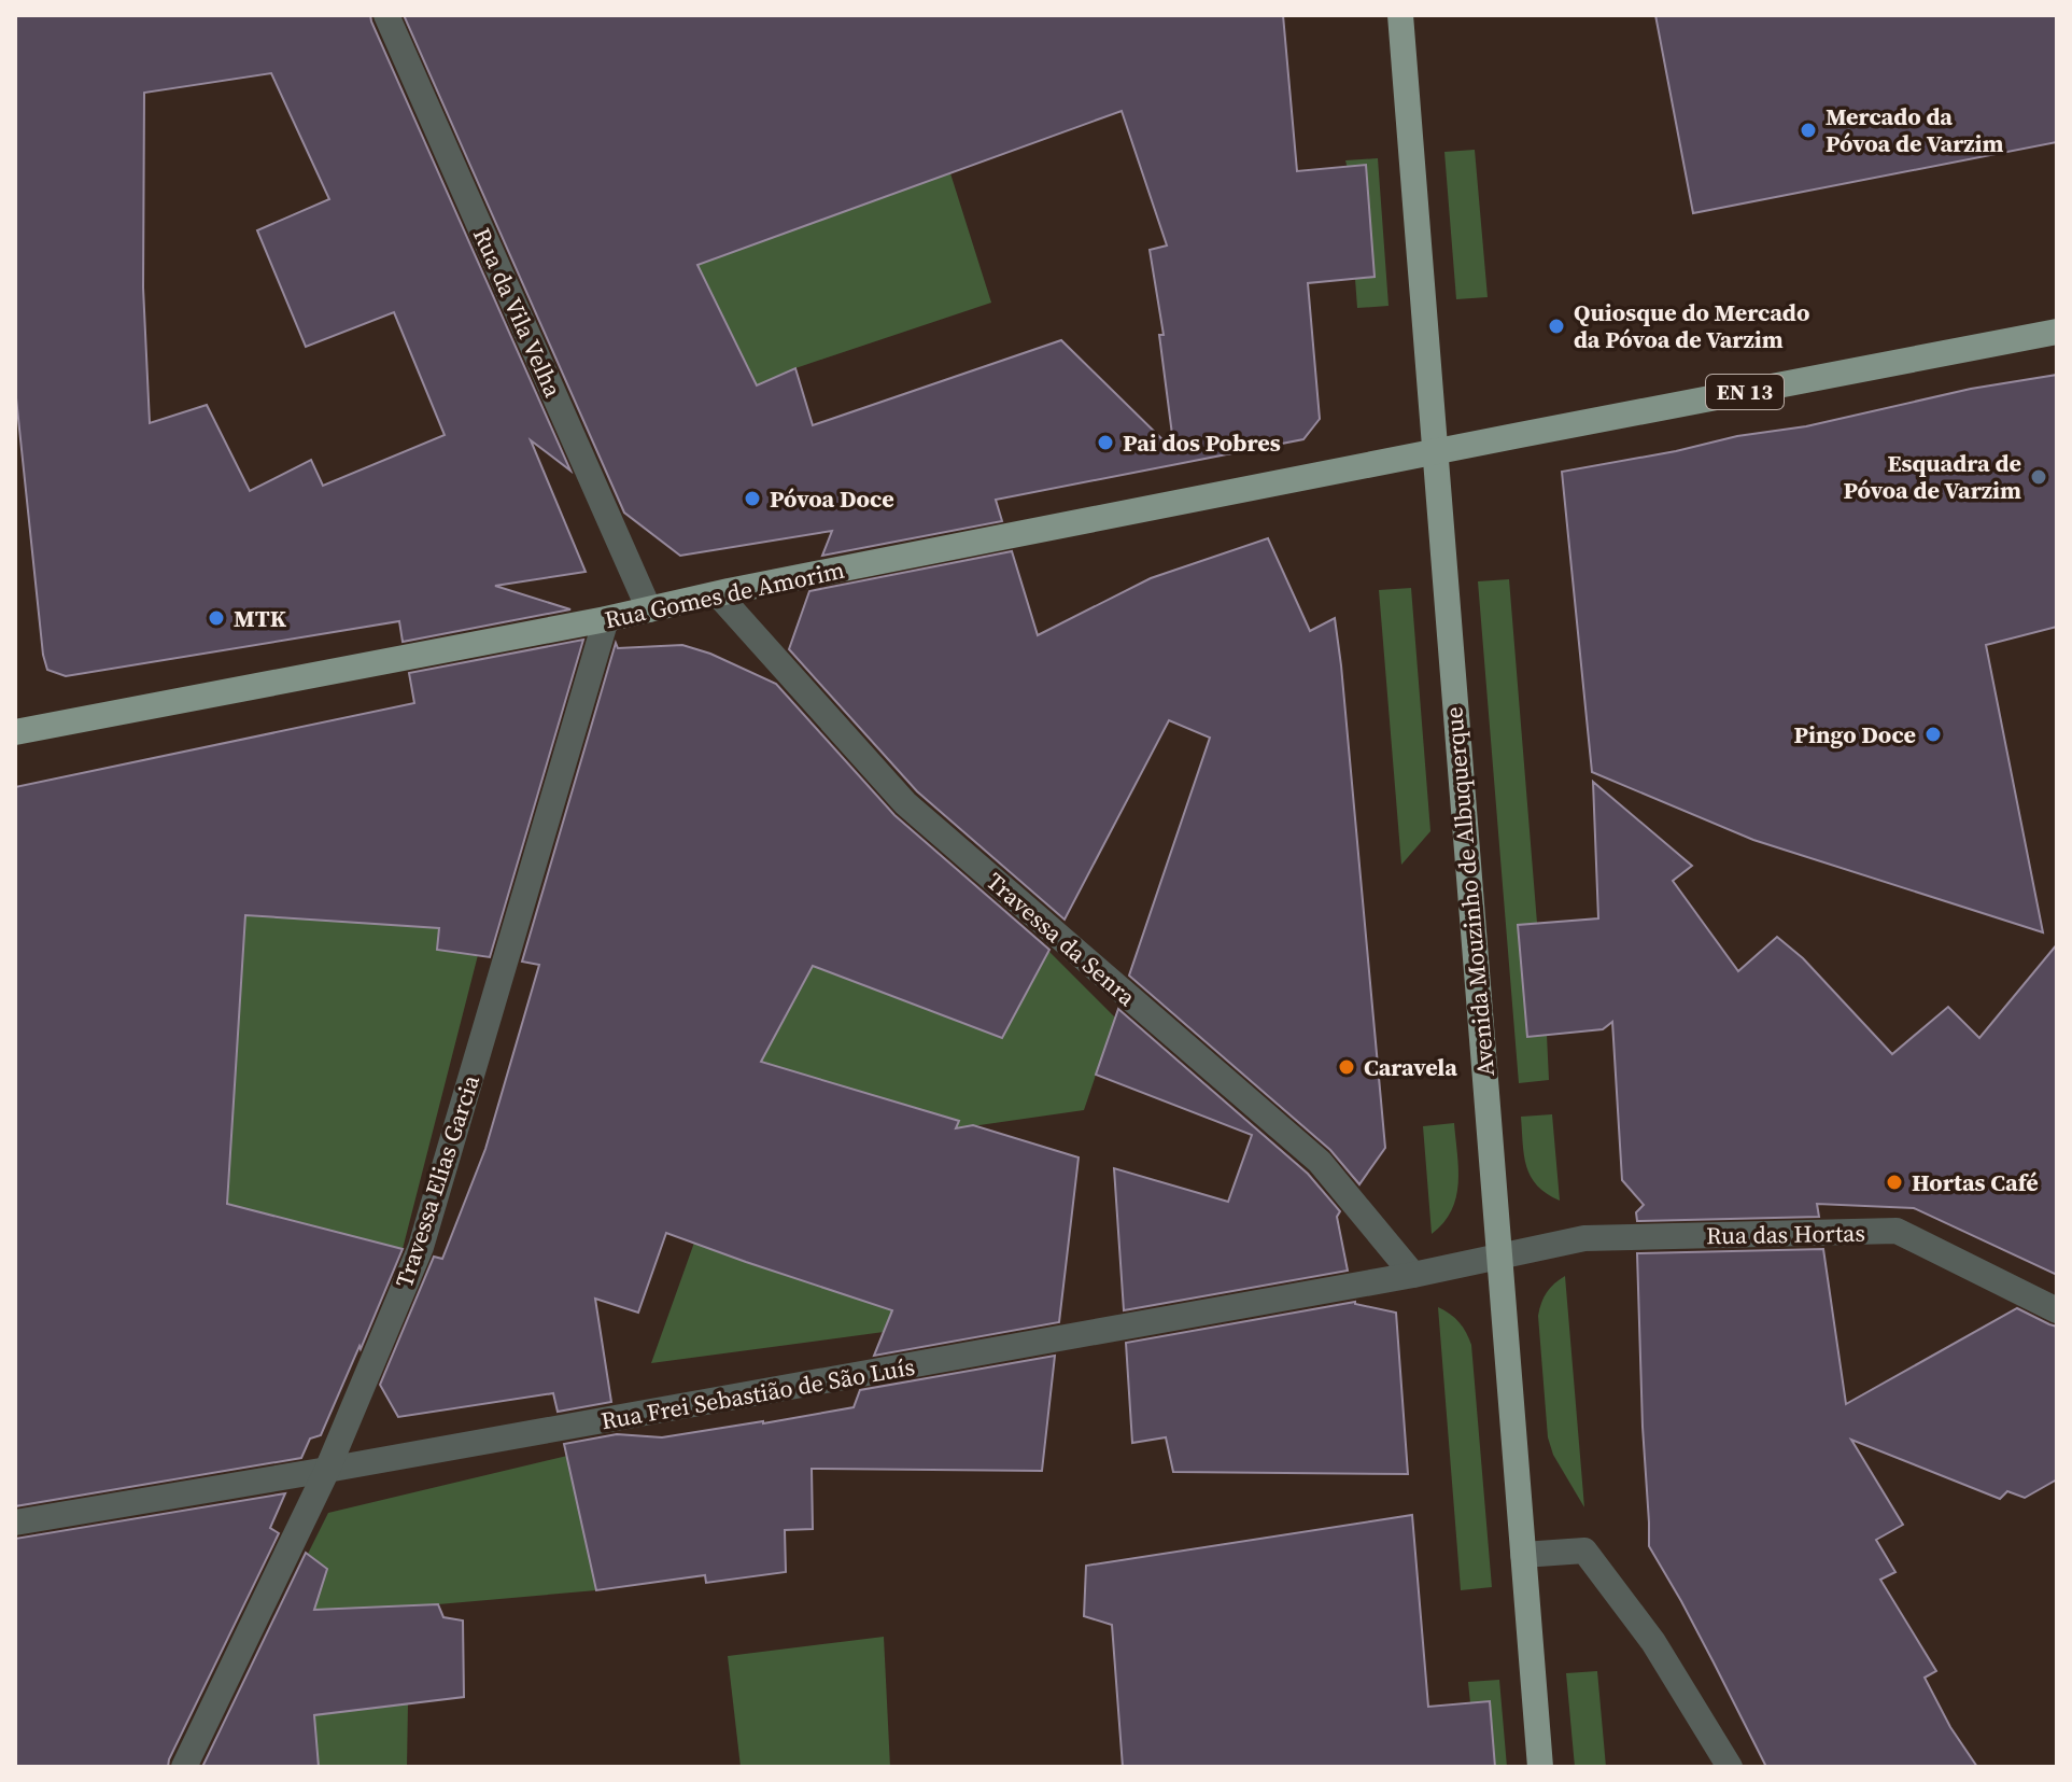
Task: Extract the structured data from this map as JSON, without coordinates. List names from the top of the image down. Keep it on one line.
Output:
{"streets":{"main road":["EN 13","Rua Gomes de Amorim","Avenida Mouzinho de Albuquerque"],"street":["Rua da Vila Velha","Travessa da Senra","Travessa Elias Garcia","Rua das Hortas","Rua Frei Sebastião de São Luís"]},"crossings":[["Rua da Vila Velha","Rua Gomes de Amorim"],["EN 13","Rua Gomes de Amorim"],["EN 13","Avenida Mouzinho de Albuquerque"],["Rua Gomes de Amorim","Avenida Mouzinho de Albuquerque"],["Rua Gomes de Amorim","Travessa da Senra"],["Rua Gomes de Amorim","Travessa Elias Garcia"],["Avenida Mouzinho de Albuquerque","Rua das Hortas"],["Avenida Mouzinho de Albuquerque","Rua Frei Sebastião de São Luís"],["Travessa da Senra","Rua Frei Sebastião de São Luís"],["Travessa Elias Garcia","Rua Frei Sebastião de São Luís"],["Rua das Hortas","Rua Frei Sebastião de São Luís"]],"places":["Mercado da Póvoa de Varzim","Quiosque do Mercado da Póvoa de Varzim","Pai dos Pobres","Esquadra de Póvoa de Varzim","Póvoa Doce","MTK","Pingo Doce","Caravela","Hortas Café"]}
